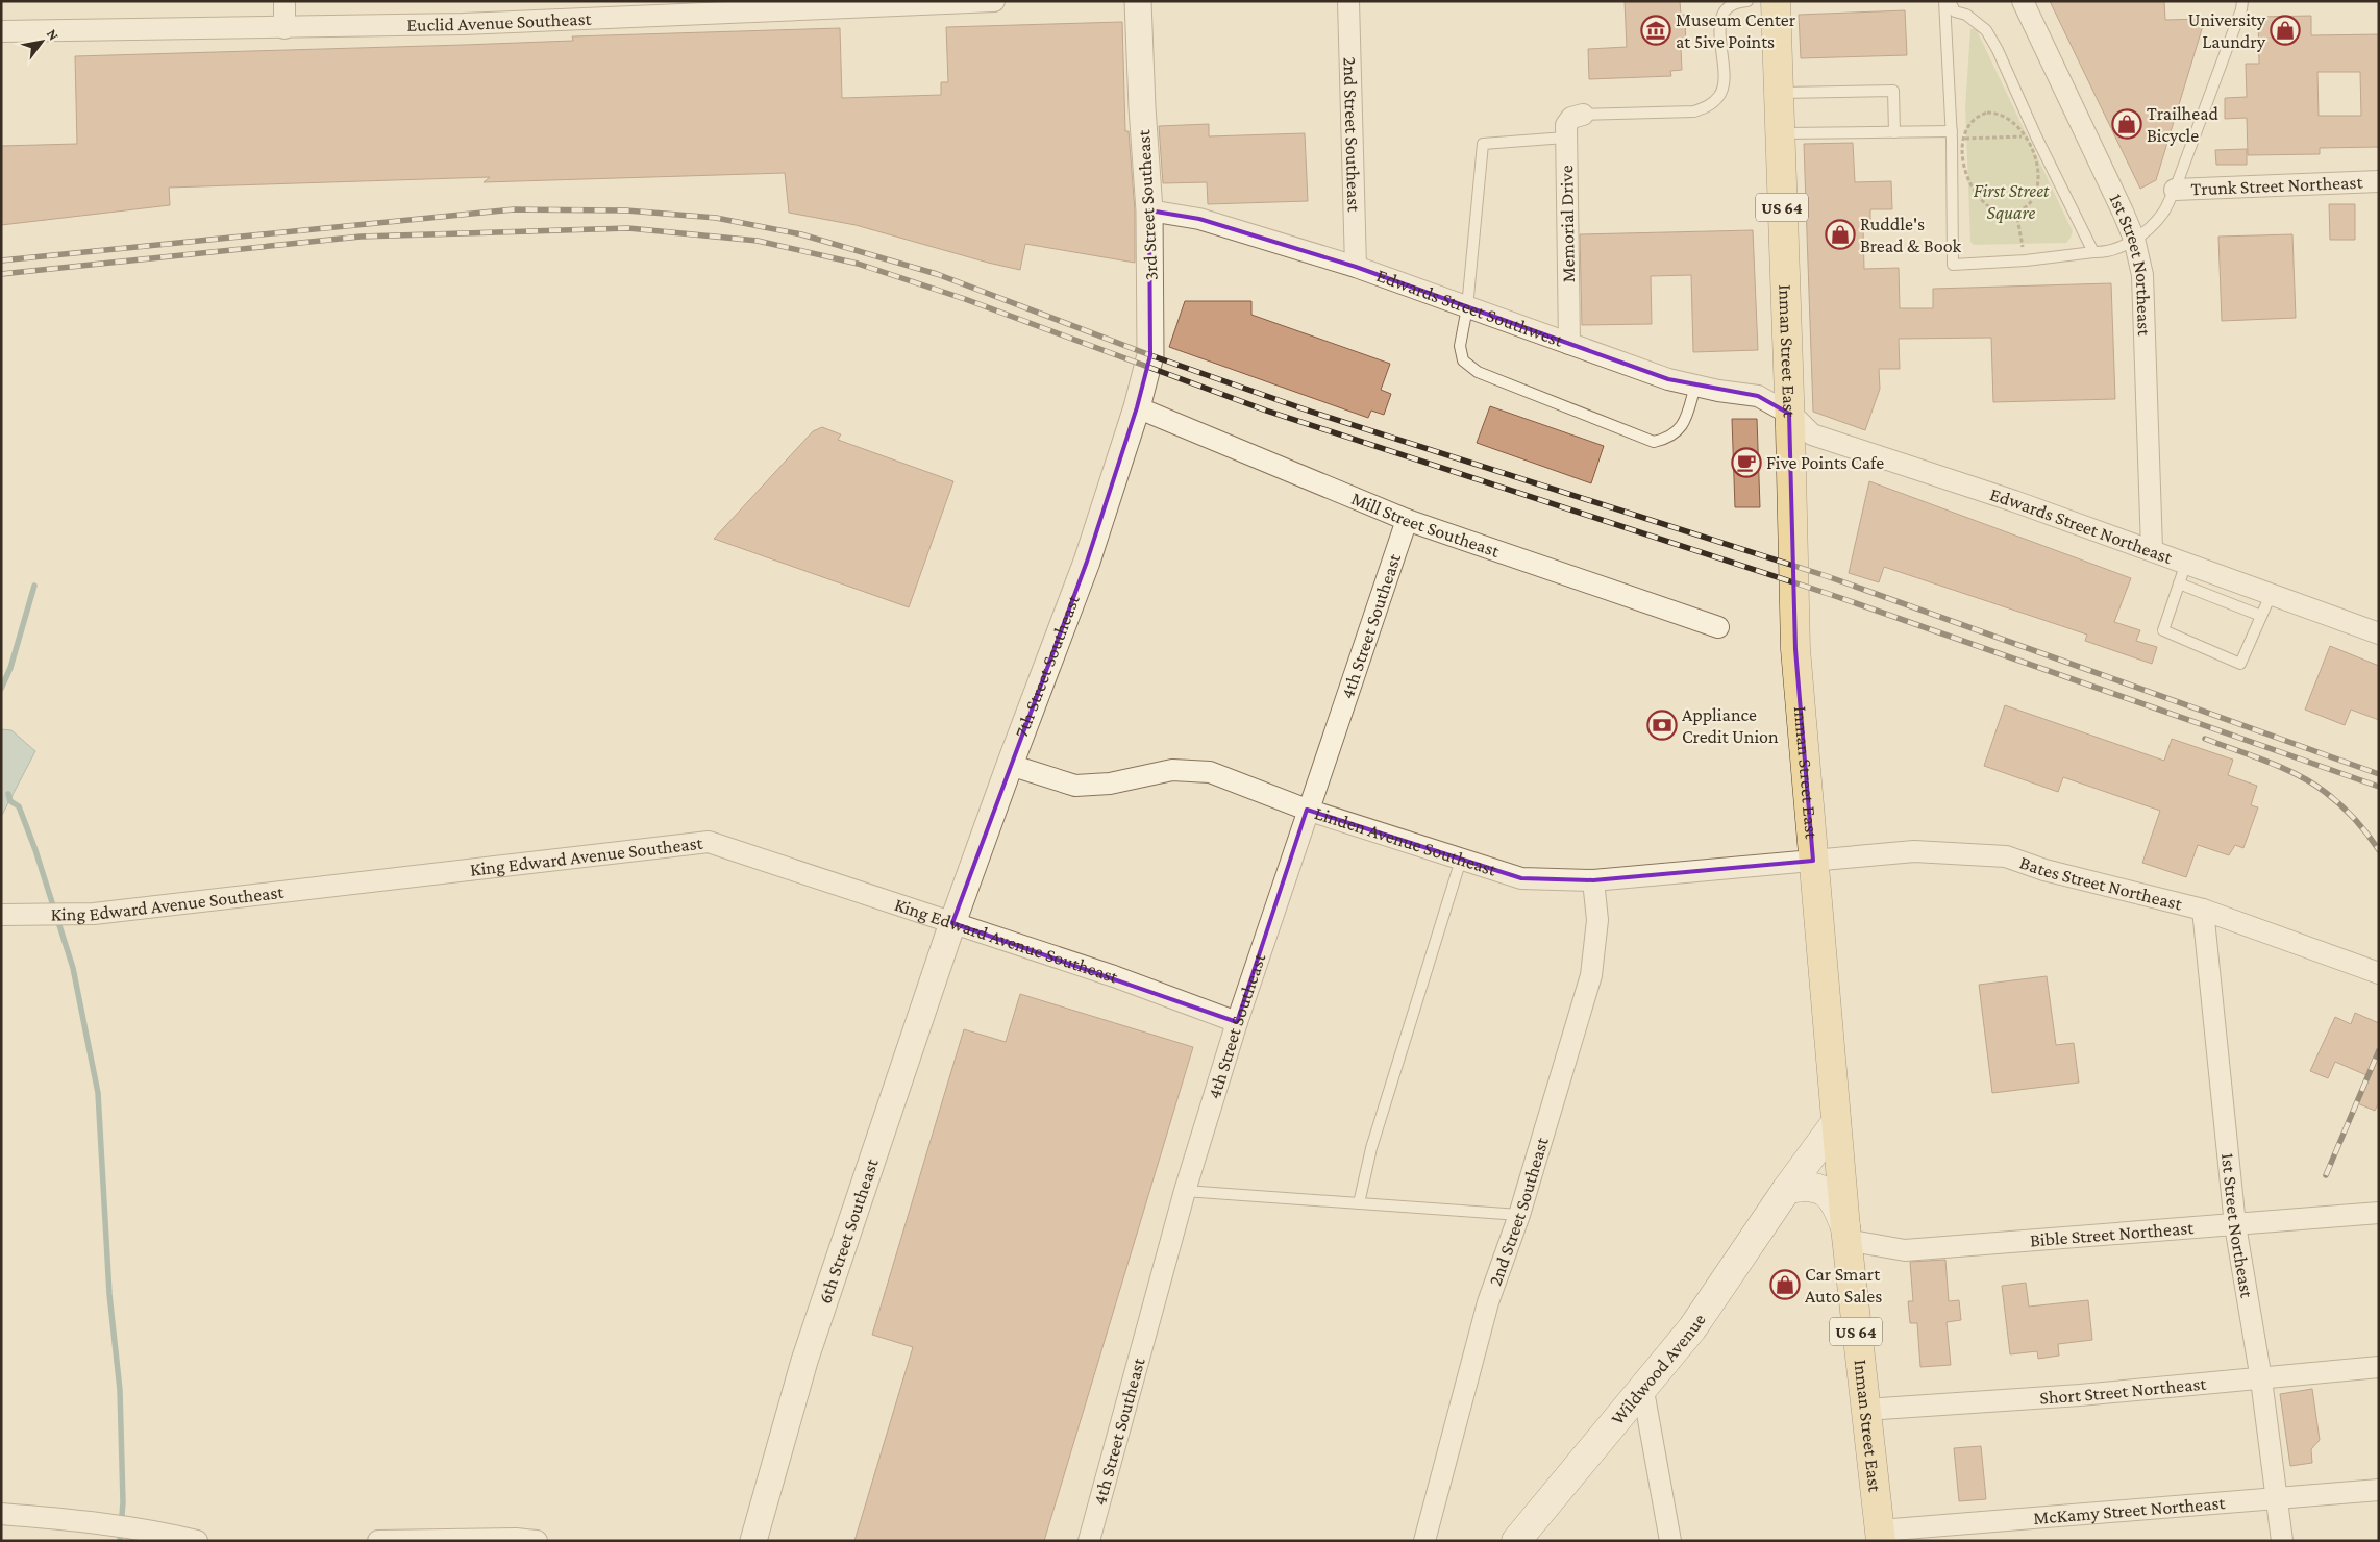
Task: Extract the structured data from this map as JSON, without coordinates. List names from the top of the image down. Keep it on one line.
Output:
{"streets":{"main road":["US 64","Inman Street East","Wildwood Avenue"],"street":["Euclid Avenue Southeast","2nd Street Southeast","Trunk Street Northeast","3rd Street Southeast","Memorial Drive","1st Street Northeast","Edwards Street Southwest","Mill Street Southeast","Edwards Street Northeast","4th Street Southeast","7th Street Southeast","Linden Avenue Southeast","King Edward Avenue Southeast","Bates Street Northeast","6th Street Southeast","Bible Street Northeast","Short Street Northeast","McKamy Street Northeast"]},"crossings":[["2nd Street Southeast","Edwards Street Southwest"],["2nd Street Southeast","Linden Avenue Southeast"],["3rd Street Southeast","Edwards Street Southwest"],["3rd Street Southeast","Mill Street Southeast"],["3rd Street Southeast","7th Street Southeast"],["Memorial Drive","Edwards Street Southwest"],["1st Street Northeast","Edwards Street Northeast"],["1st Street Northeast","Bates Street Northeast"],["1st Street Northeast","Bible Street Northeast"],["1st Street Northeast","Short Street Northeast"],["1st Street Northeast","McKamy Street Northeast"],["Edwards Street Southwest","Inman Street East"],["Edwards Street Southwest","Edwards Street Northeast"],["Inman Street East","Edwards Street Northeast"],["Inman Street East","Linden Avenue Southeast"],["Inman Street East","Bates Street Northeast"],["Inman Street East","Bible Street Northeast"],["Inman Street East","Wildwood Avenue"],["Inman Street East","Short Street Northeast"],["Inman Street East","McKamy Street Northeast"],["Mill Street Southeast","4th Street Southeast"],["Mill Street Southeast","7th Street Southeast"],["4th Street Southeast","Linden Avenue Southeast"],["4th Street Southeast","King Edward Avenue Southeast"],["7th Street Southeast","Linden Avenue Southeast"],["7th Street Southeast","King Edward Avenue Southeast"],["7th Street Southeast","6th Street Southeast"],["Linden Avenue Southeast","Bates Street Northeast"],["King Edward Avenue Southeast","6th Street Southeast"]],"parks":["First Street Square"],"places":{"museum":["Museum Center at 5ive Points"],"shop":["University Laundry","Trailhead Bicycle","Ruddle's Bread & Book","Car Smart Auto Sales"],"cafe":["Five Points Cafe"],"bank":["Appliance Credit Union"]},"north":"top right"}
